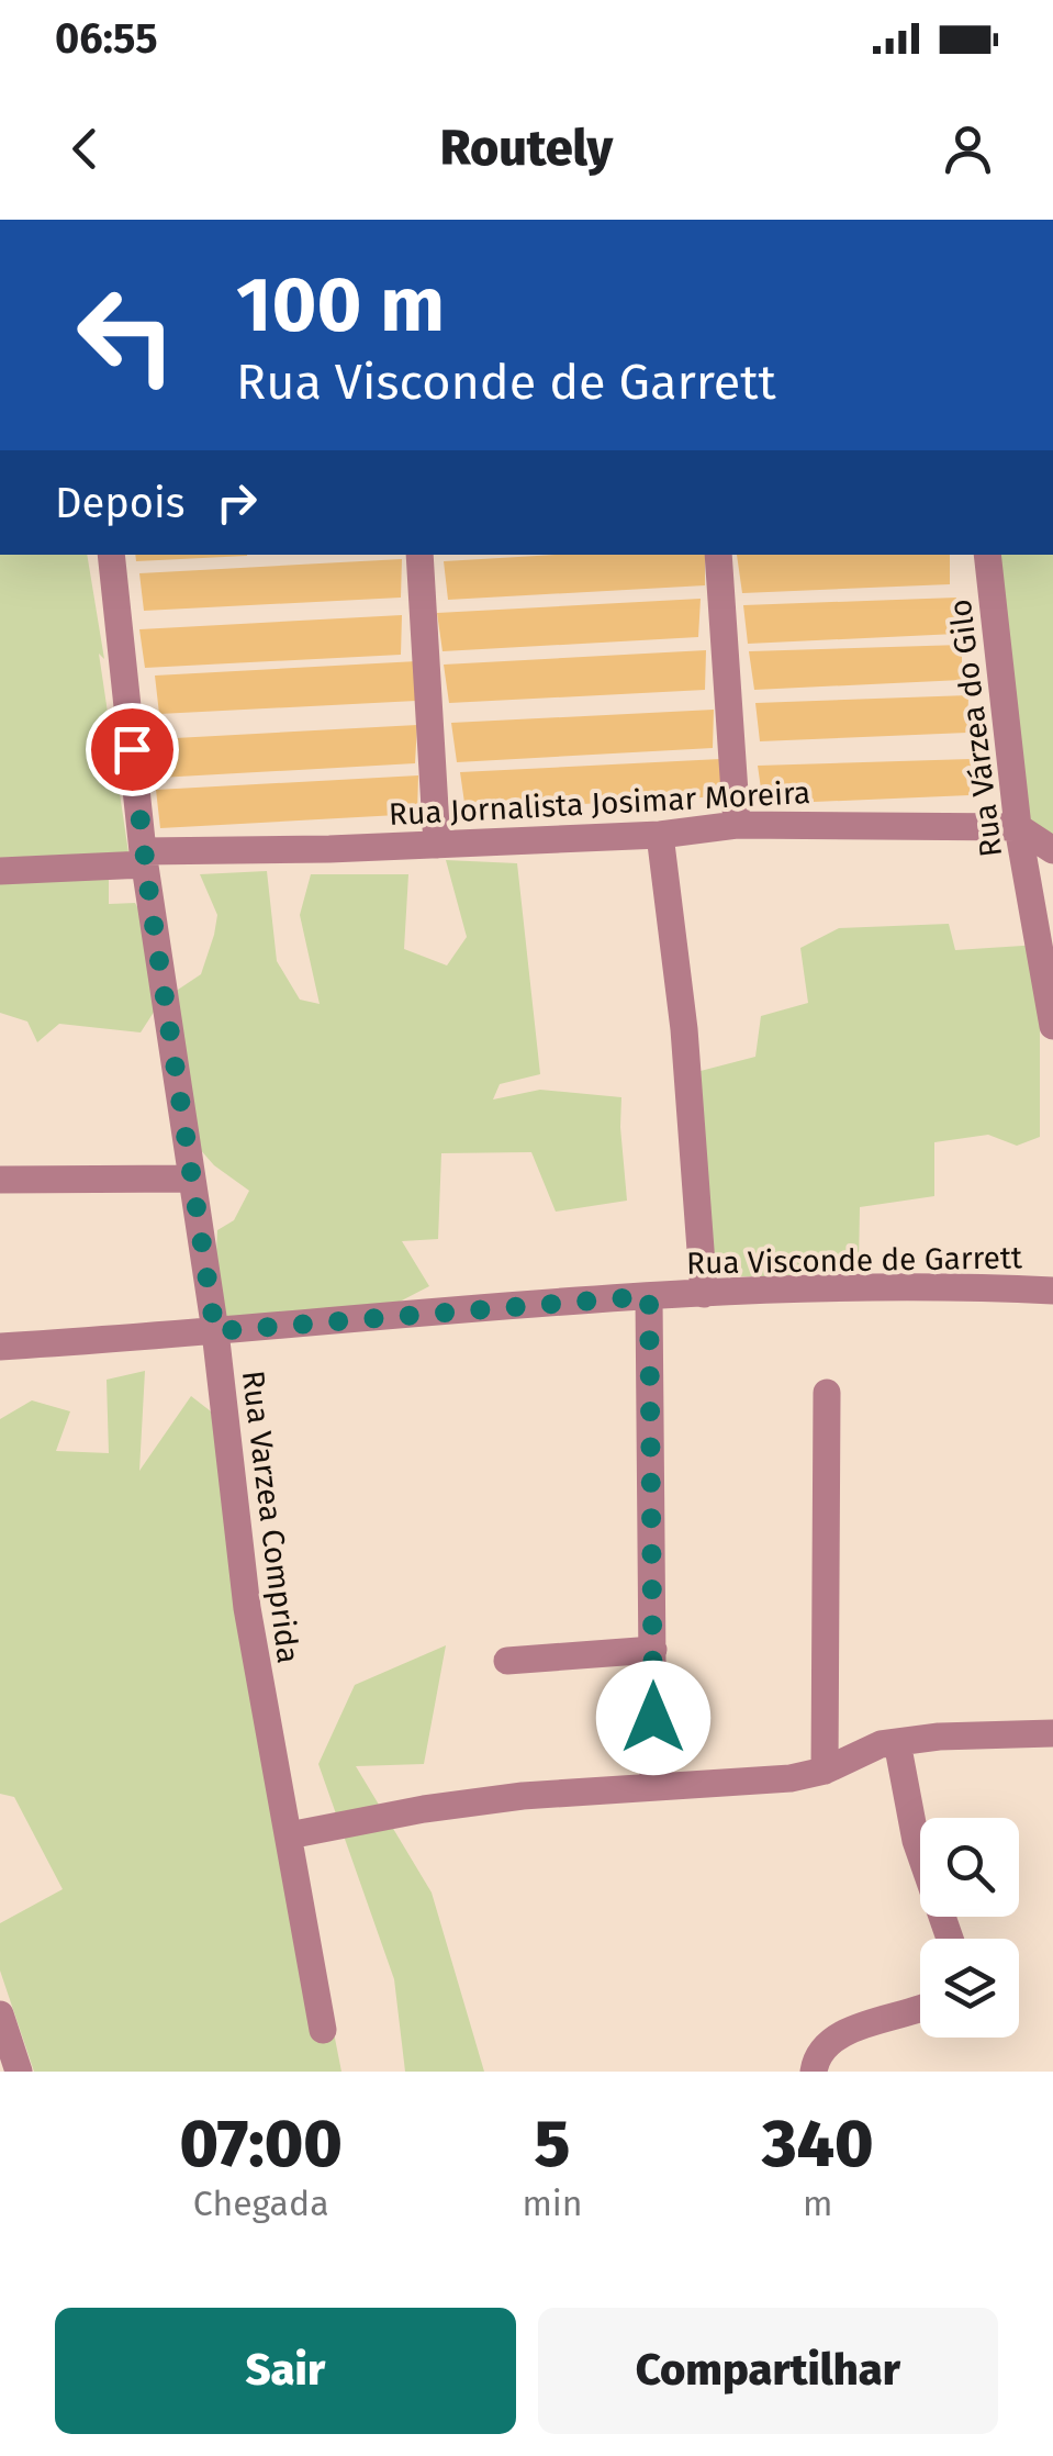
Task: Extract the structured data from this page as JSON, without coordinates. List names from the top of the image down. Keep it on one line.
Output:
{"streets":{"street":["Rua Várzea do Gilo","Rua Jornalista Josimar Moreira","Rua Visconde de Garrett","Rua Varzea Comprida"]},"crossings":[["Rua Várzea do Gilo","Rua Jornalista Josimar Moreira"],["Rua Jornalista Josimar Moreira","Rua Varzea Comprida"],["Rua Visconde de Garrett","Rua Varzea Comprida"]],"page":{"status":"06:55","header":"Routely","turn":["100 m","Rua Visconde de Garrett"],"then":"Depois","eta":["07:00","Chegada","5","min","340","m"],"buttons":["Sair","Compartilhar"]}}
